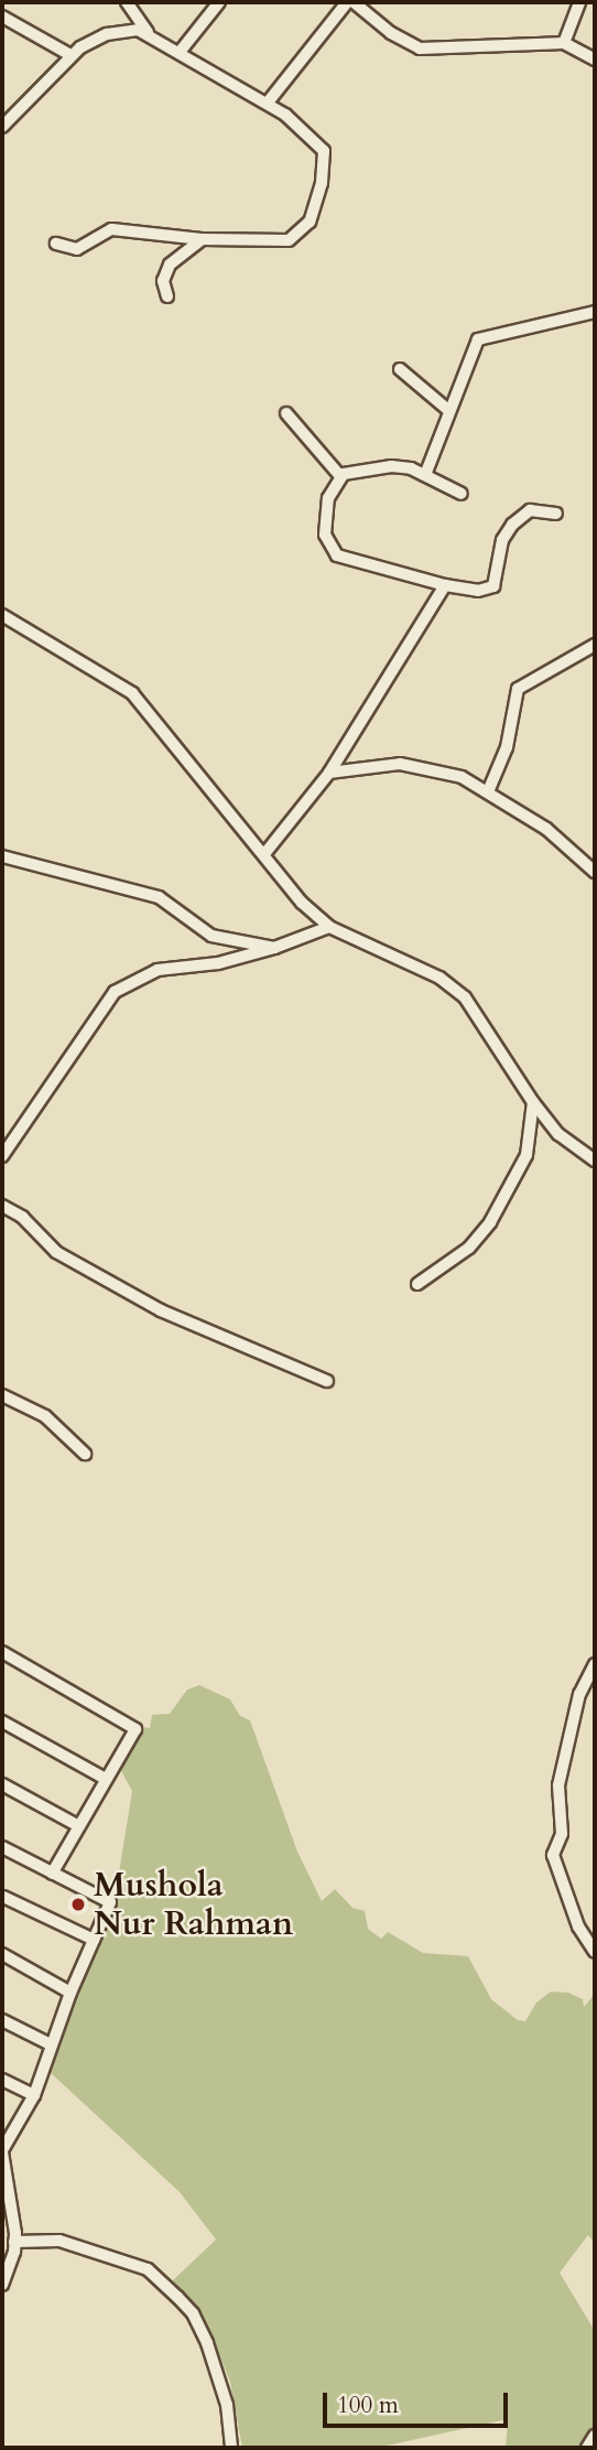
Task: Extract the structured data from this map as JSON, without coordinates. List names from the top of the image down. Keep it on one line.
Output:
{"places":["Mushola Nur Rahman"],"scale_bar":"100 m"}
